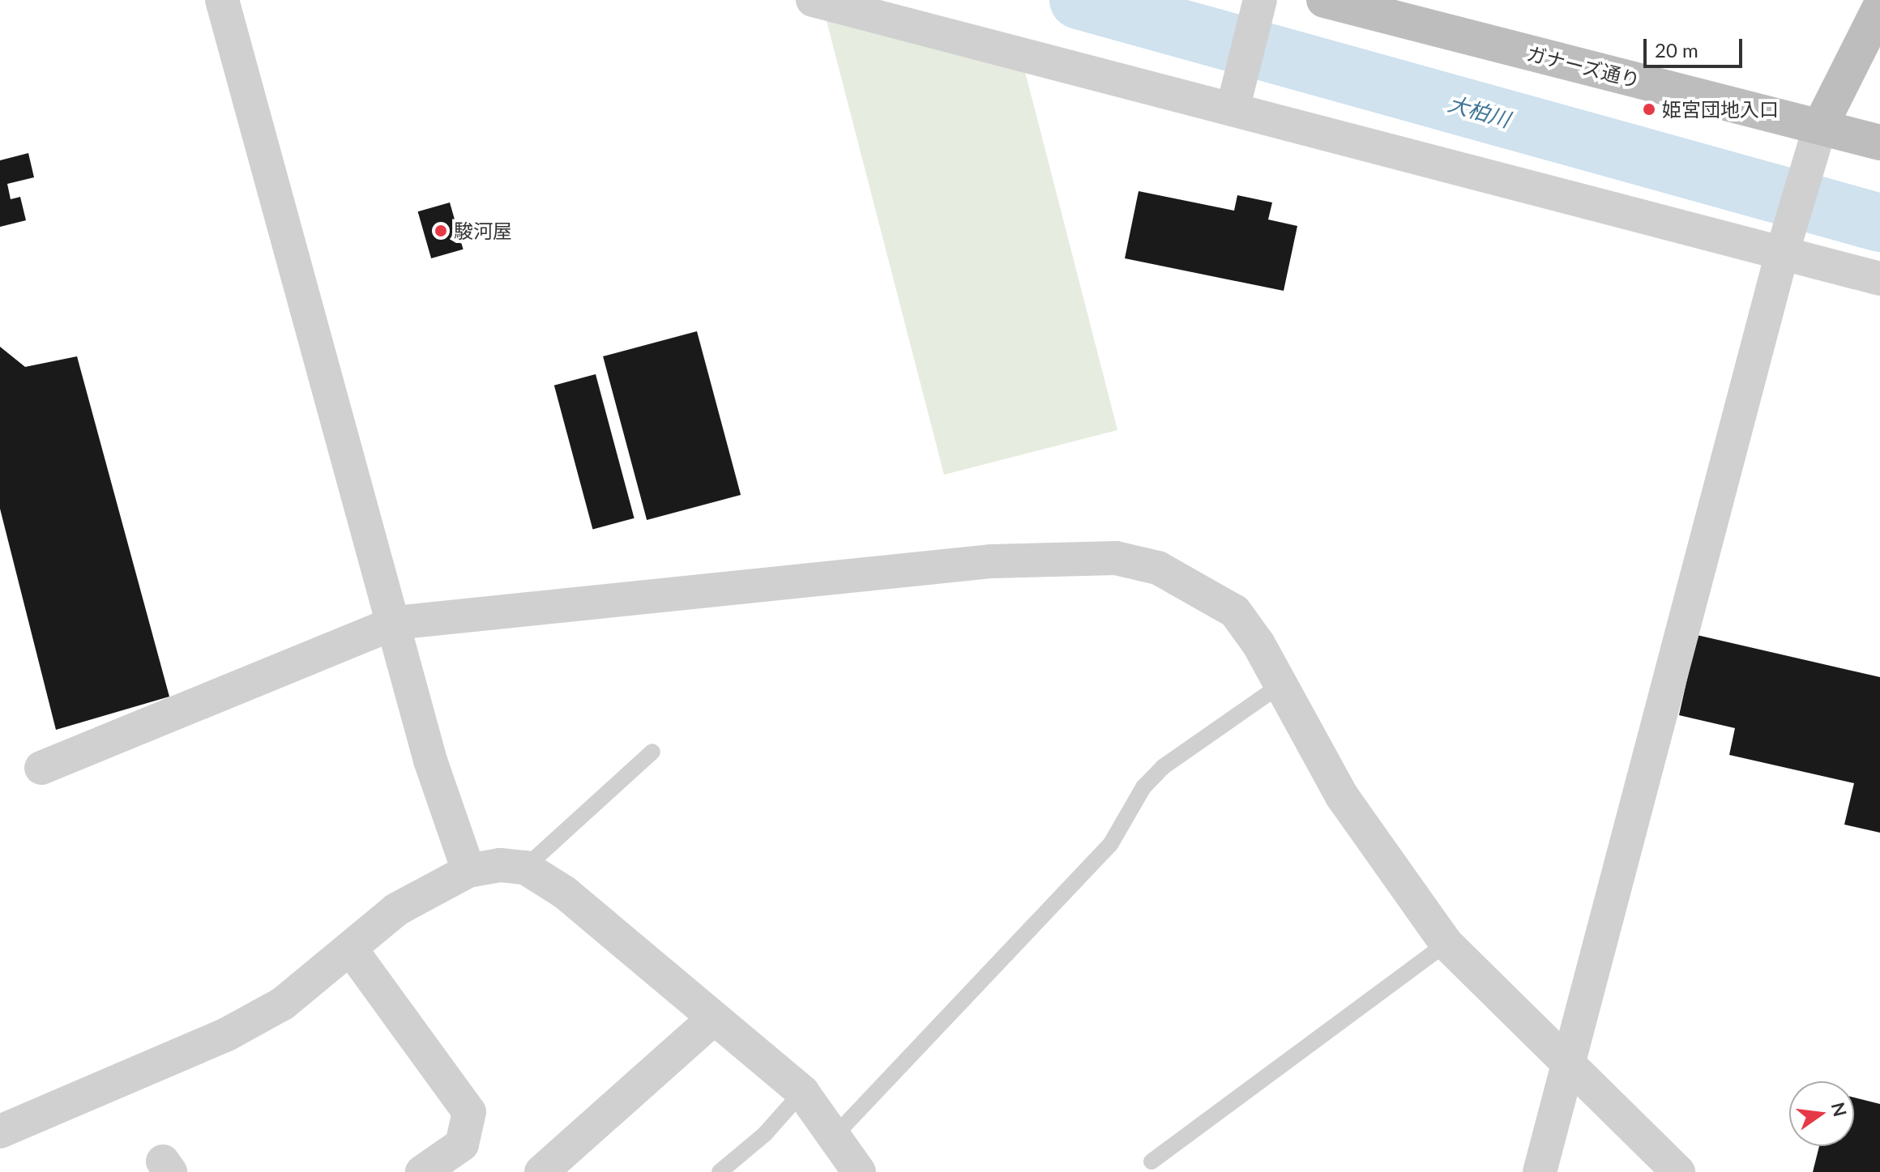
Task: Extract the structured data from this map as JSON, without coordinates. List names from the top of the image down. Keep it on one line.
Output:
{"streets":{"street":["ガナーズ通り"]},"water":["大柏川"],"places":["姫宮団地入口","駿河屋"],"scale_bar":"20 m","north":"right"}
